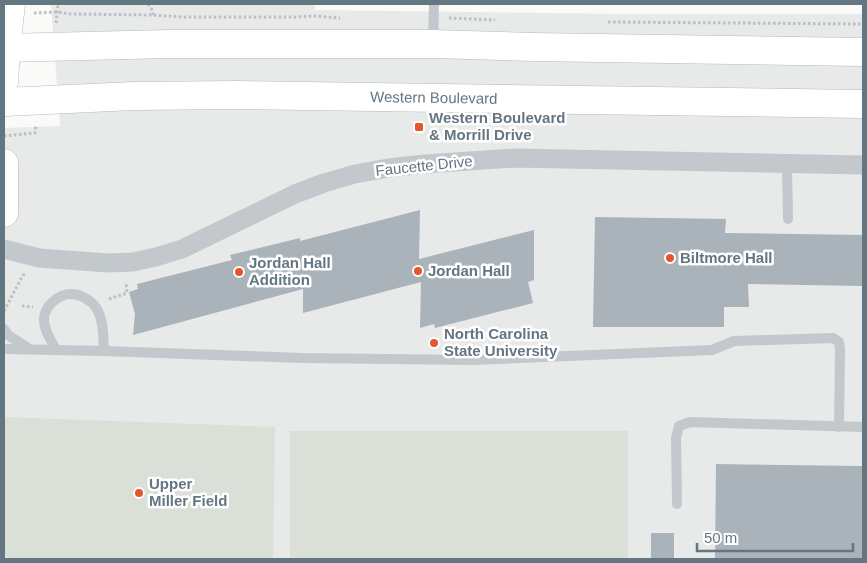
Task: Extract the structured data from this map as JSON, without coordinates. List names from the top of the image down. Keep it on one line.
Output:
{"streets":{"main road":["Western Boulevard"],"street":["Faucette Drive"]},"places":{"transit":["Western Boulevard & Morrill Drive"],"other":["Biltmore Hall","Jordan Hall","Jordan Hall Addition","North Carolina State University","Upper Miller Field"]},"scale_bar":"50 m"}
